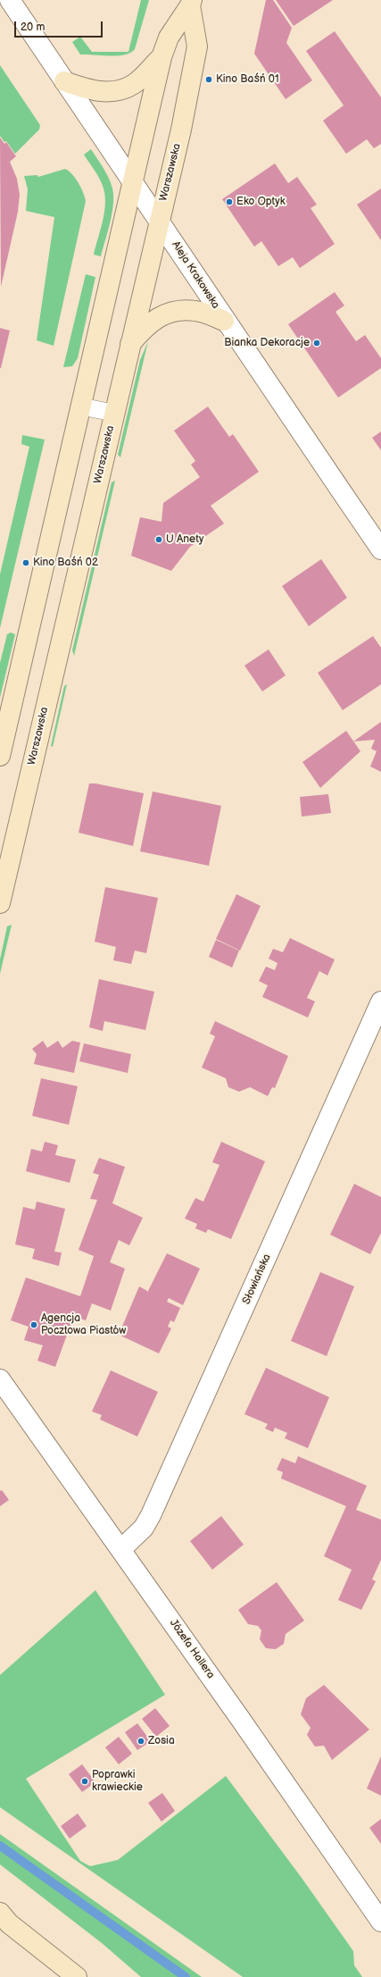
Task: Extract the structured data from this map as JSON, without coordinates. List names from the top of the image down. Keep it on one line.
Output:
{"streets":{"street":["Warszawska","Aleja Krakowska","Słowiańska","Józefa Hallera"]},"crossings":[["Warszawska","Aleja Krakowska"],["Słowiańska","Józefa Hallera"]],"places":["Kino Baśń 01","Eko Optyk","Bianka Dekoracje","U Anety","Kino Baśń 02","Agencja Pocztowa Piastów","Zosia","Poprawki krawieckie"],"scale_bar":"20 m"}
